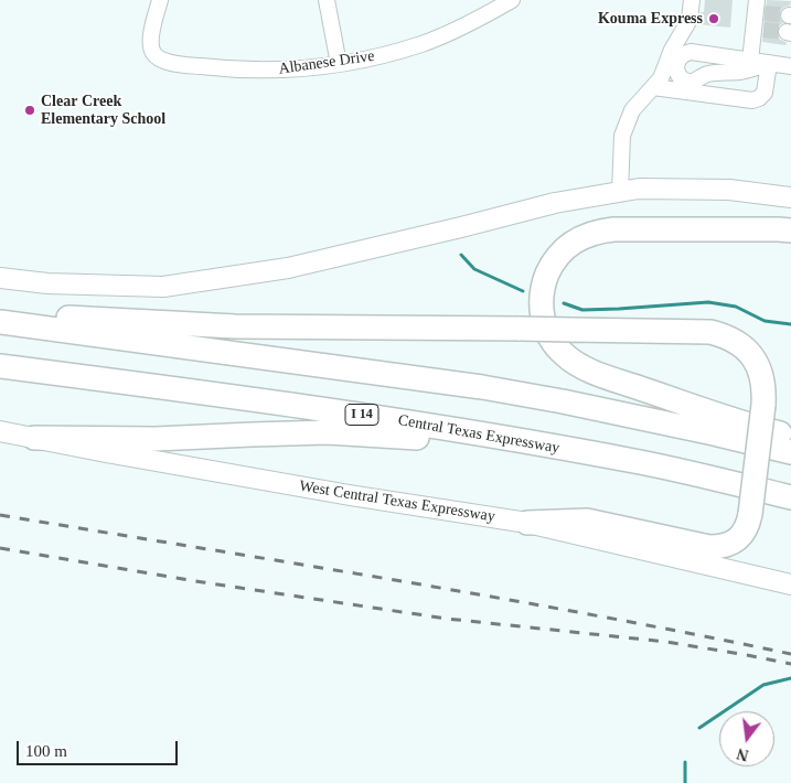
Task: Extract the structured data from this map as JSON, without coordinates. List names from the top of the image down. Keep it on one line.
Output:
{"streets":{"highway":["I 14","Central Texas Expressway"],"main road":["West Central Texas Expressway"],"street":["Albanese Drive"]},"places":["Kouma Express","Clear Creek Elementary School"],"scale_bar":"100 m","north":"bottom"}
